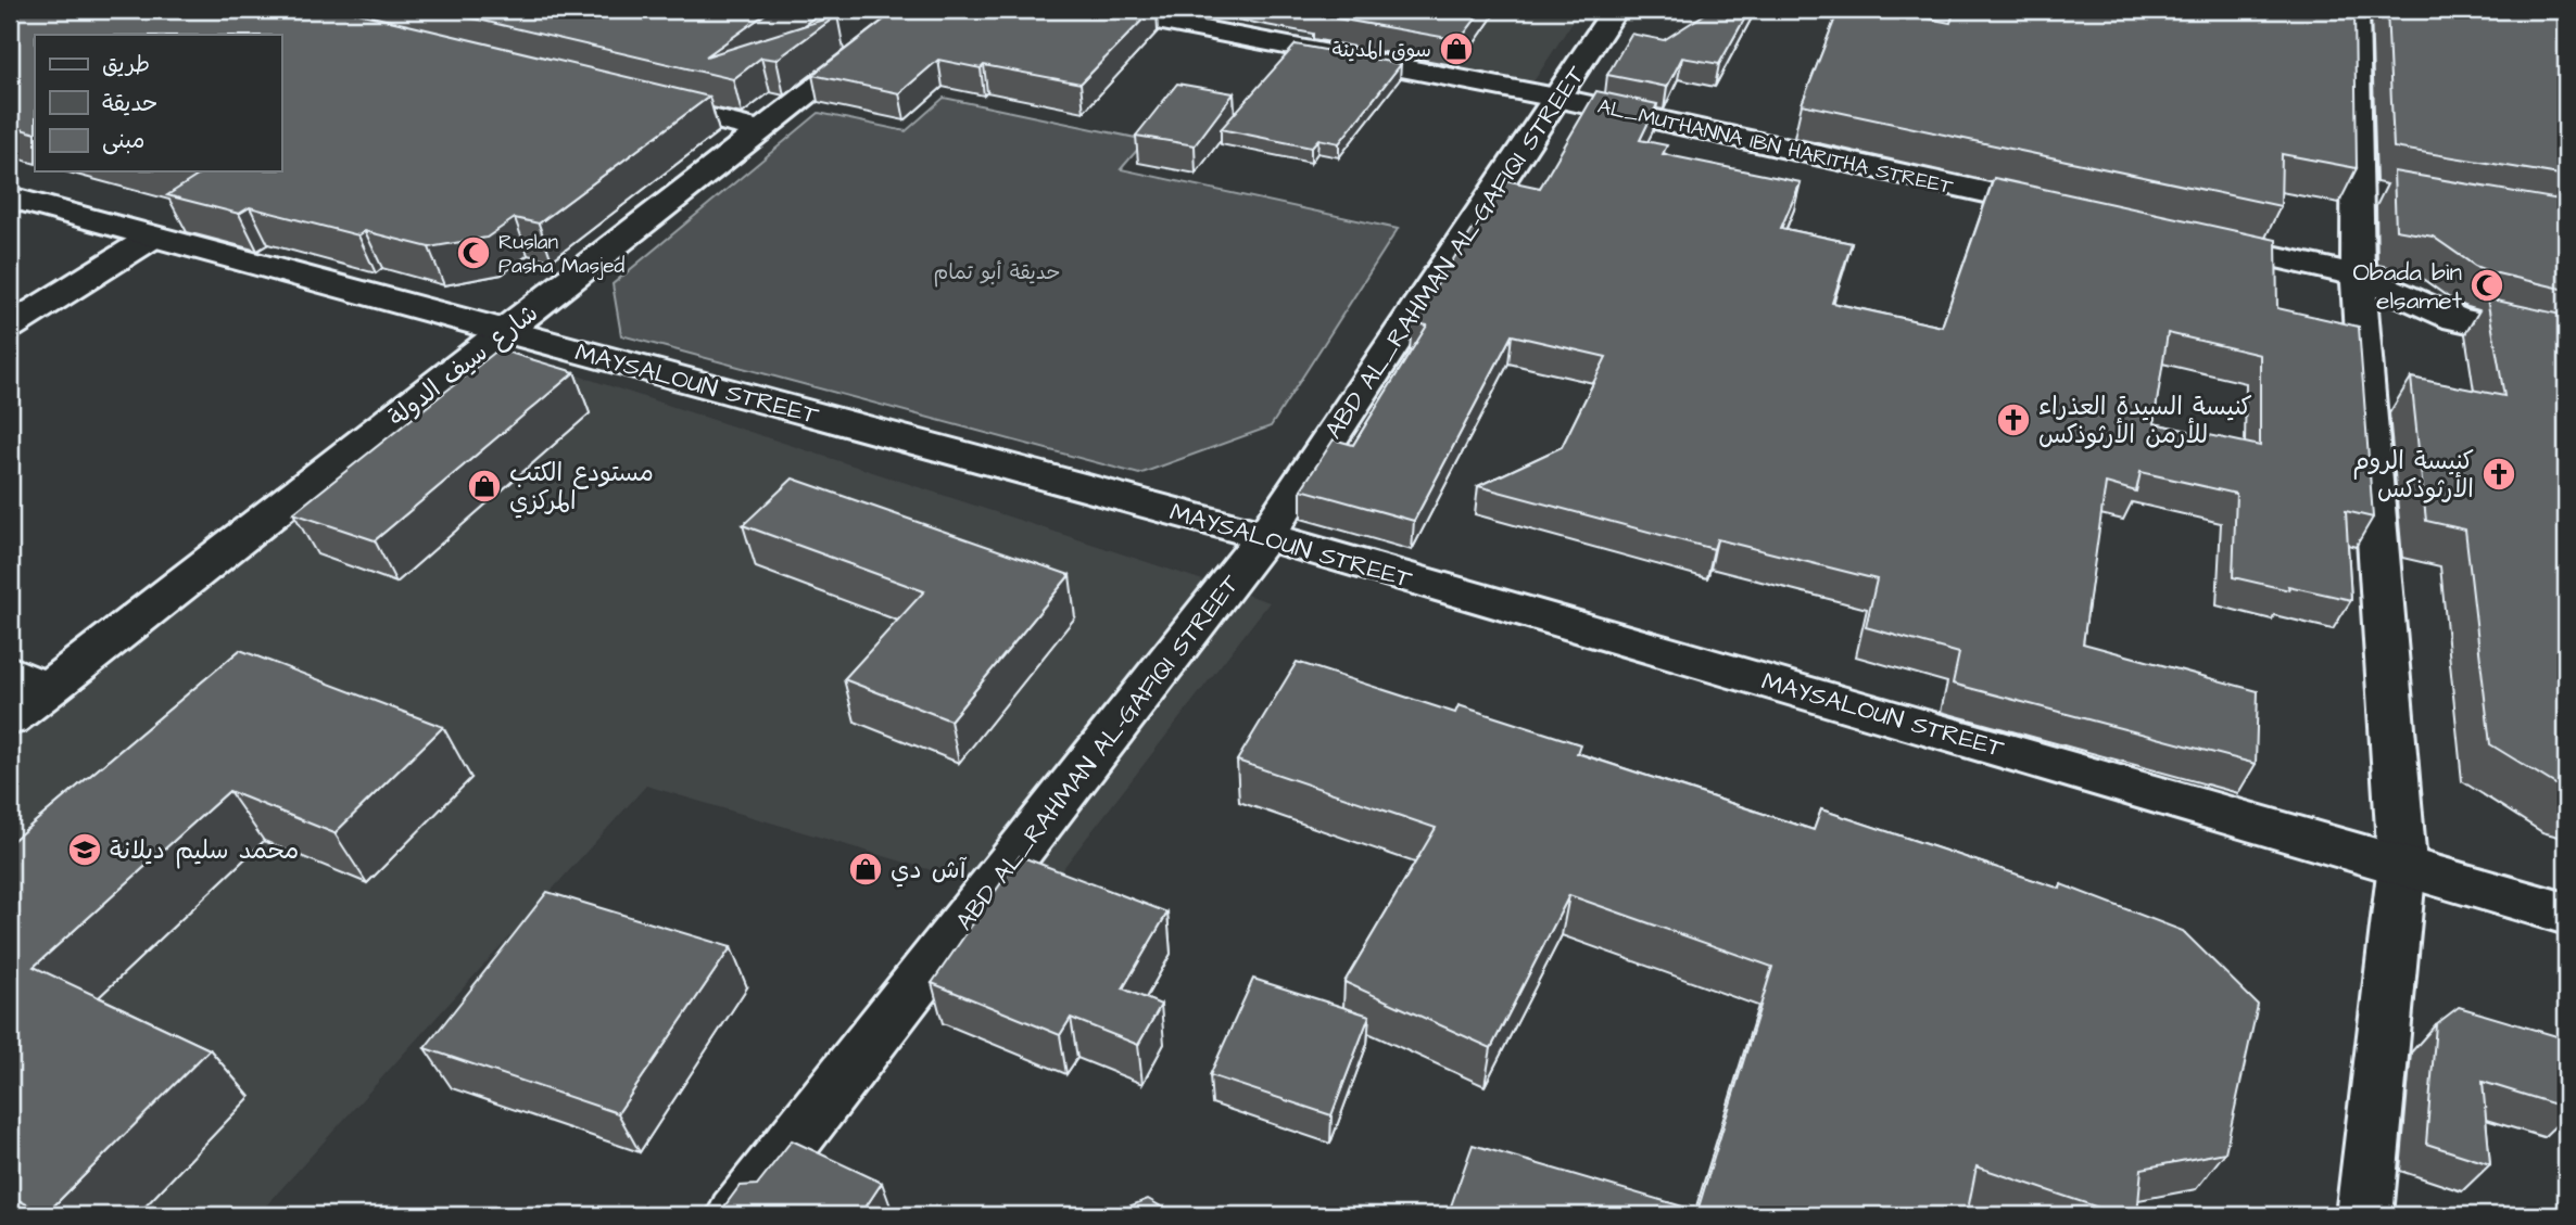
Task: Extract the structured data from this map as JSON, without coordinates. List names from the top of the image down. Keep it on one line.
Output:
{"streets":{"street":["AL_MUTHANNA IBN HARITHA STREET","ABD AL_RAHMAN AL-GAFIQI STREET","شارع سيف الدولة","MAYSALOUN STREET"]},"crossings":[["AL_MUTHANNA IBN HARITHA STREET","ABD AL_RAHMAN AL-GAFIQI STREET"],["ABD AL_RAHMAN AL-GAFIQI STREET","MAYSALOUN STREET"],["شارع سيف الدولة","MAYSALOUN STREET"]],"parks":["حديقة أبو تمام"],"places":{"shop":["سوق المدينة","مستودع الكتب المركزي","آش دي"],"mosque":["Ruslan Pasha Masjed","Obada bin elsamet"],"church":["كنيسة السيدة العذراء للأرمن الأرثوذكس","كنيسة الروم الأرثوذكس"],"school or university":["محمد سليم ديلانة"]},"legend":["طريق","حديقة","مبنى"]}
